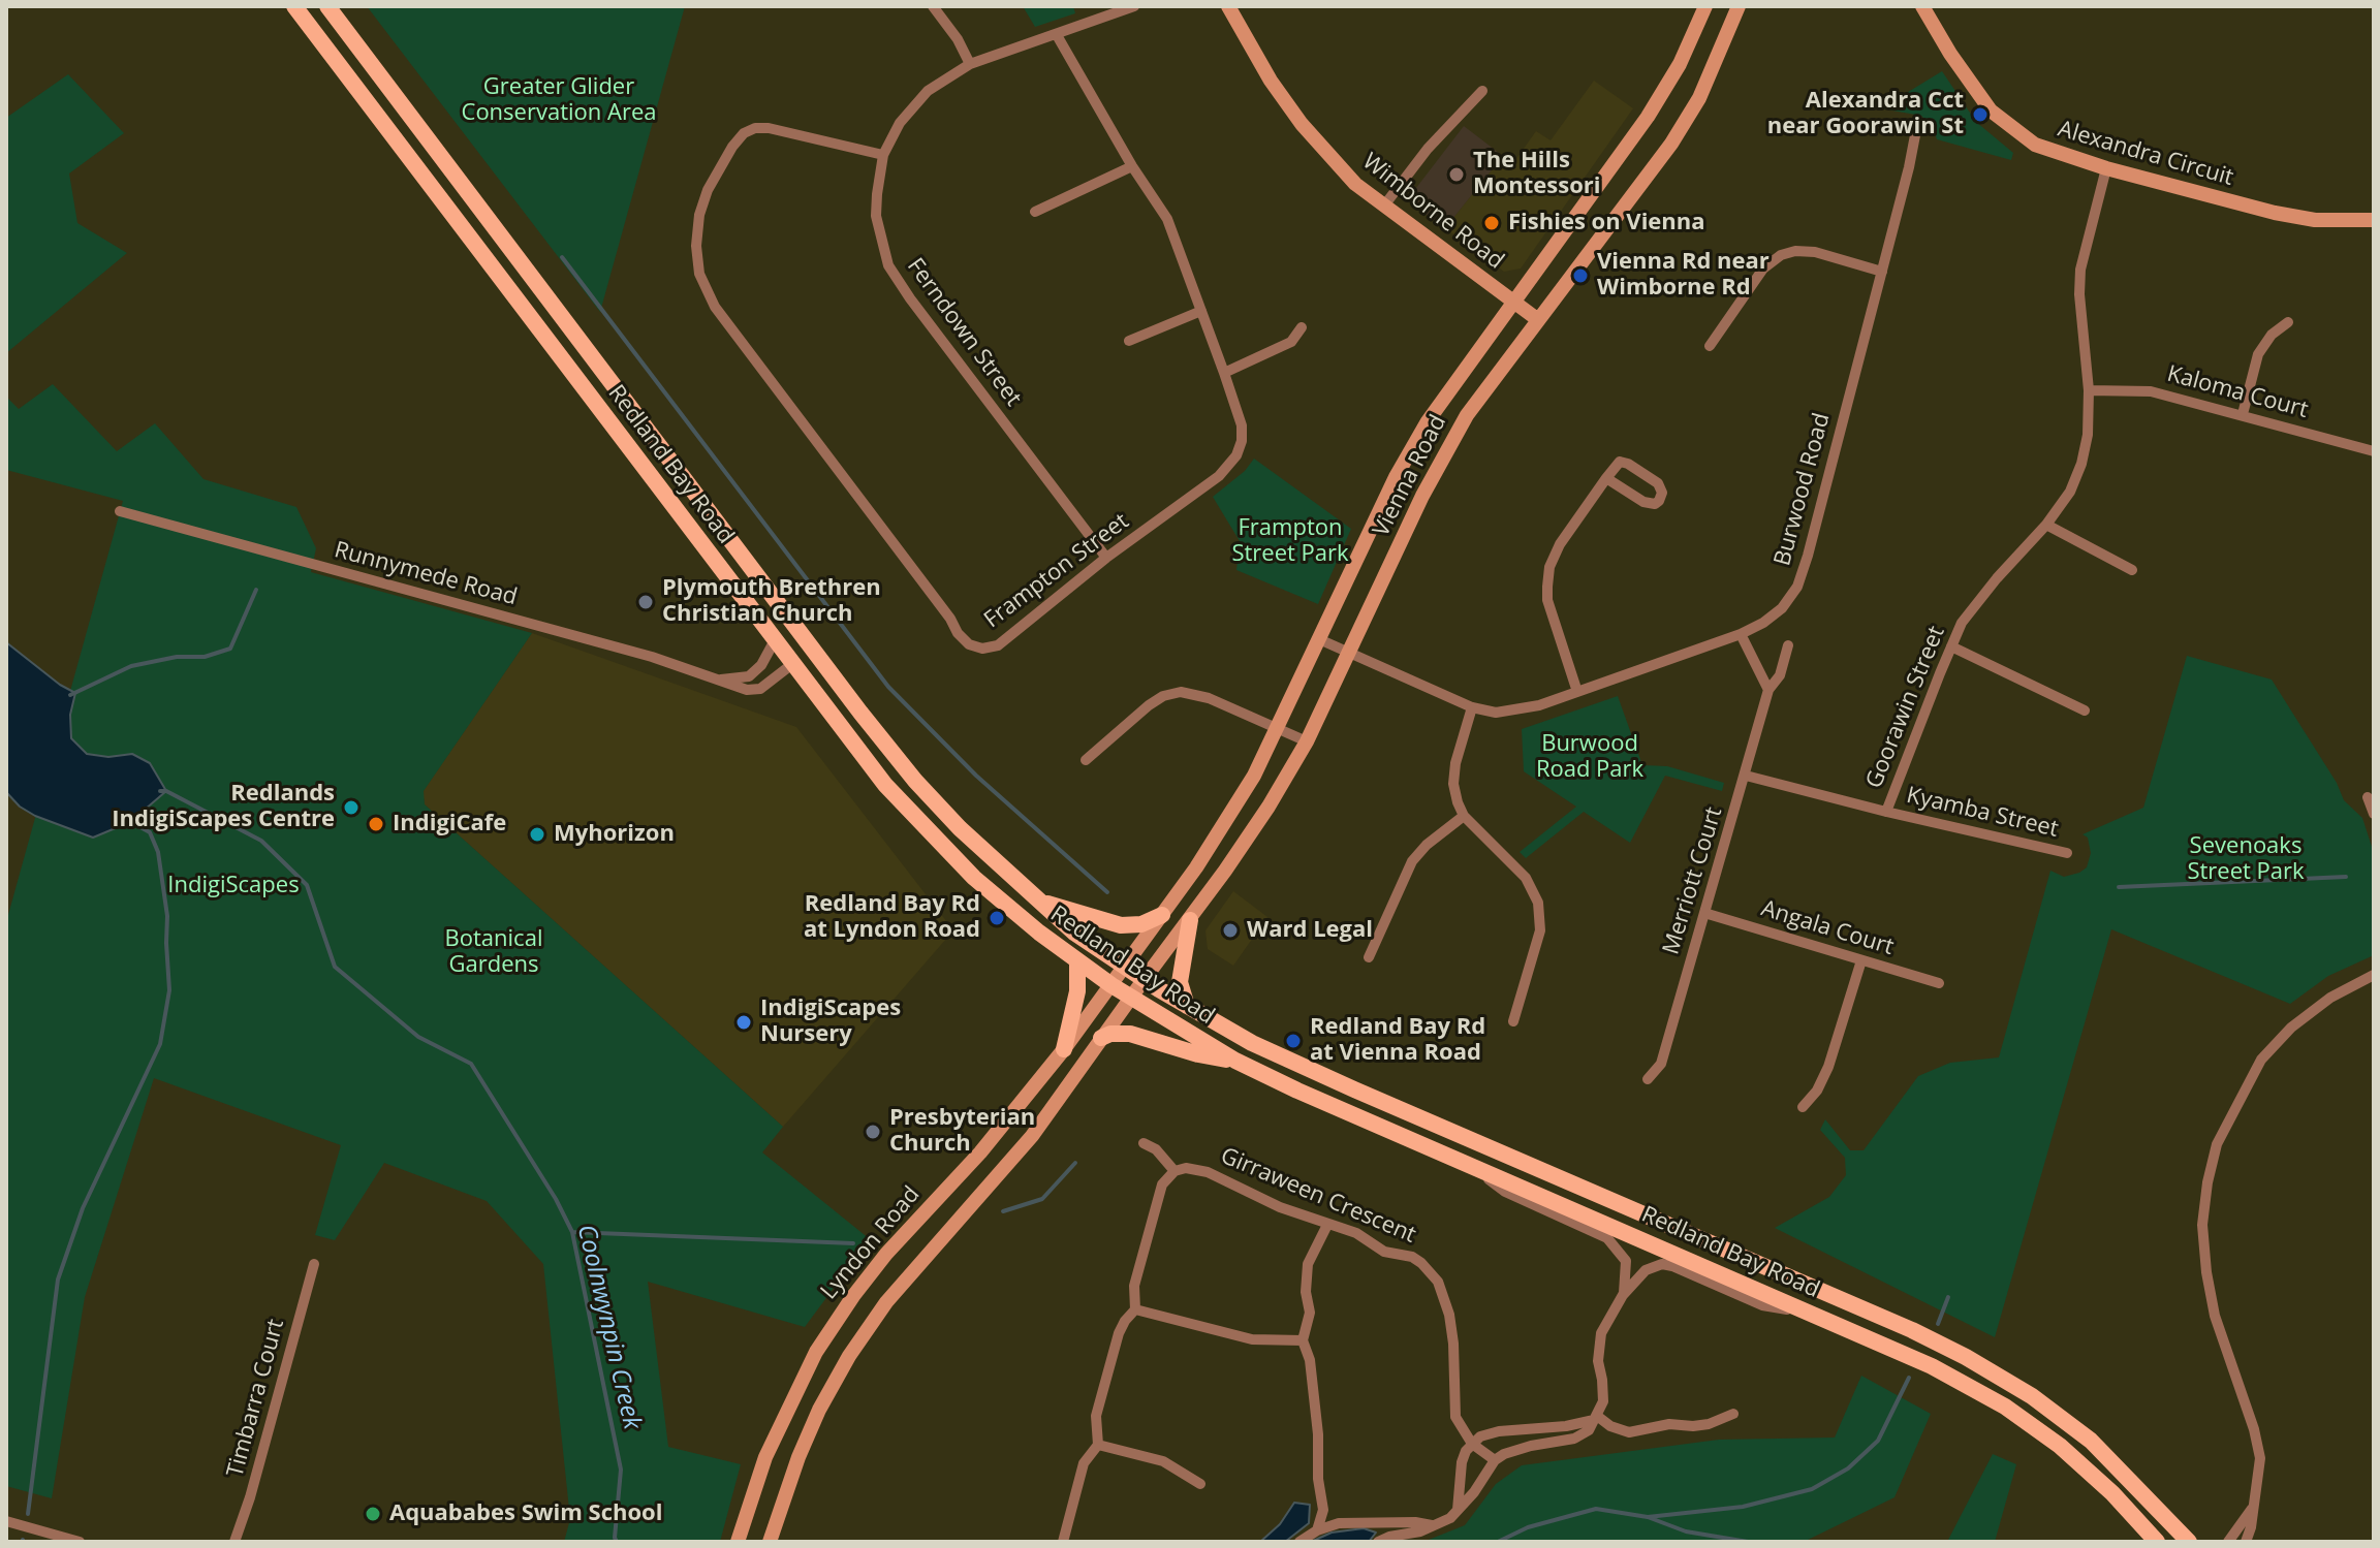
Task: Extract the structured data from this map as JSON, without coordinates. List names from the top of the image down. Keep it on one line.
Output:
{"streets":{"main road":["Alexandra Circuit","Wimborne Road","Redland Bay Road","Vienna Road","Lyndon Road"],"street":["Ferndown Street","Kaloma Court","Burwood Road","Frampton Street","Runnymede Road","Goorawin Street","Kyamba Street","Merriott Court","Angala Court","Girraween Crescent","Timbarra Court"]},"crossings":[["Alexandra Circuit","Goorawin Street"],["Wimborne Road","Vienna Road"],["Ferndown Street","Frampton Street"],["Kaloma Court","Goorawin Street"],["Redland Bay Road","Vienna Road"],["Redland Bay Road","Runnymede Road"],["Redland Bay Road","Lyndon Road"],["Vienna Road","Burwood Road"],["Vienna Road","Lyndon Road"],["Goorawin Street","Kyamba Street"],["Kyamba Street","Merriott Court"],["Merriott Court","Angala Court"]],"water":["Coolnwynpin Creek"],"parks":["Greater Glider Conservation Area","Frampton Street Park","Burwood Road Park","Sevenoaks Street Park","IndigiScapes","Botanical Gardens"],"places":["Alexandra Cct near Goorawin St","The Hills Montessori","Fishies on Vienna","Vienna Rd near Wimborne Rd","Plymouth Brethren Christian Church","Redlands IndigiScapes Centre","IndigiCafe","Myhorizon","Redland Bay Rd at Lyndon Road","Ward Legal","IndigiScapes Nursery","Redland Bay Rd at Vienna Road","Presbyterian Church","Aquababes Swim School"]}
